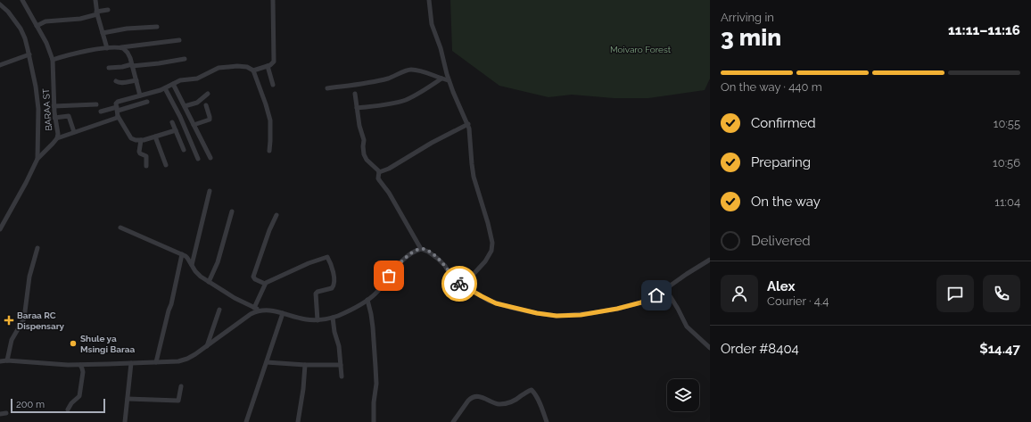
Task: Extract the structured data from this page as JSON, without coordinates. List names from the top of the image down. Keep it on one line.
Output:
{"streets":{"street":["BARAA ST"]},"parks":["Moivaro Forest"],"places":{"health":["Baraa RC Dispensary"],"other":["Shule ya Msingi Baraa"]},"scale_bar":"200 m","page":{"heading":["3 min","Arriving in","11:11–11:16"],"panel":["Alex","Courier · 4.4","Order #8404","$14.47"],"bar":"On the way · 440 m","list":[["Confirmed","10:55"],["Preparing","10:56"],["On the way","11:04"],"Delivered"],"scale":"200 m"}}
